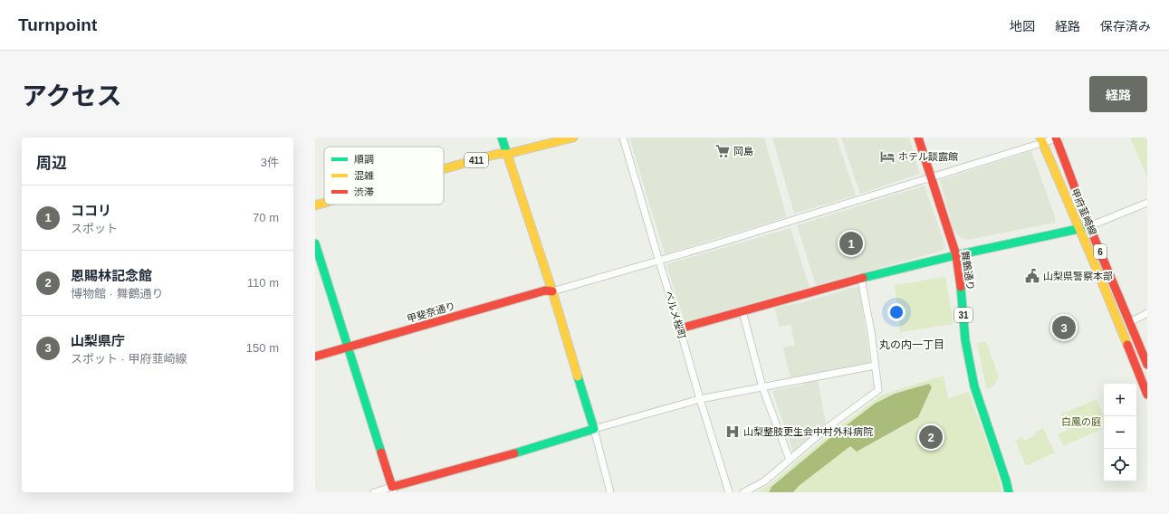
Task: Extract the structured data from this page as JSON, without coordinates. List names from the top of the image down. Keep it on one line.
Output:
{"streets":{"main road":["411","甲府韮崎線","6","舞鶴通り","甲斐奈通り","31"],"street":["ベルメ桜町"]},"districts":["丸の内一丁目"],"parks":["白鳳の庭"],"places":{"supermarket":["岡島"],"hotel":["ホテル談露館"],"public building":["山梨県警察本部"],"hospital":["山梨整肢更生会中村外科病院"]},"legend":["順調","混雑","渋滞"],"page":{"header":"Turnpoint","nav":["地図","経路","保存済み"],"title":"アクセス","buttons":"経路","heading":["周辺","3件"],"list":[{"mark":"1","name":"ココリ","note":"スポット","value":"70 m"},{"mark":"2","name":"恩賜林記念館","note":"博物館 · 舞鶴通り","value":"110 m"},{"mark":"3","name":"山梨県庁","note":"スポット · 甲府韮崎線","value":"150 m"}],"pins":["1","3","2"],"map_buttons":["+","−"]}}
